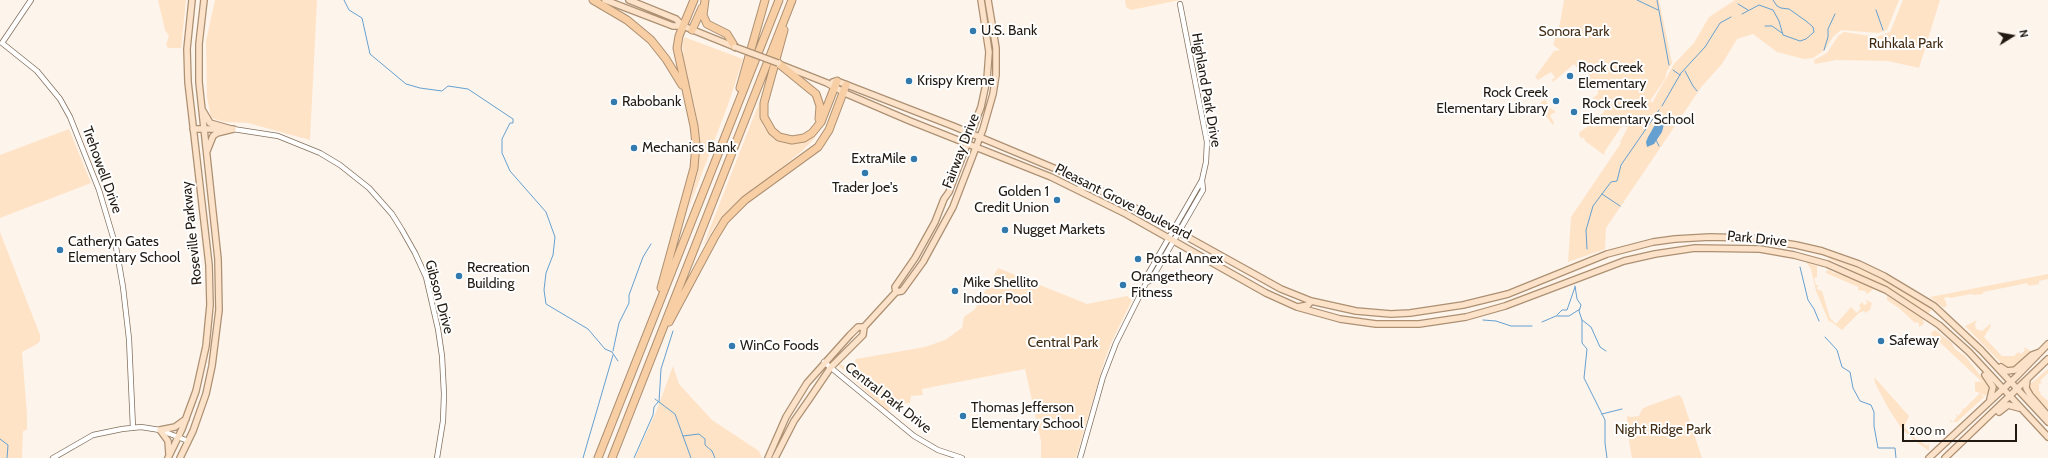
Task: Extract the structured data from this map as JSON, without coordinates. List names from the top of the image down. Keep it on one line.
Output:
{"streets":{"main road":["Fairway Drive","Pleasant Grove Boulevard","Roseville Parkway","Park Drive"],"street":["Highland Park Drive","Trehowell Drive","Gibson Drive","Central Park Drive"]},"crossings":[["Highland Park Drive","Pleasant Grove Boulevard"],["Fairway Drive","Pleasant Grove Boulevard"],["Fairway Drive","Central Park Drive"],["Pleasant Grove Boulevard","Park Drive"]],"parks":["Sonora Park","Ruhkala Park","Central Park","Night Ridge Park"],"places":["U.S. Bank","Rock Creek Elementary","Krispy Kreme","Rock Creek Elementary Library","Rabobank","Rock Creek Elementary School","Mechanics Bank","ExtraMile","Trader Joe's","Golden 1 Credit Union","Nugget Markets","Catheryn Gates Elementary School","Postal Annex","Recreation Building","Orangetheory Fitness","Mike Shellito Indoor Pool","Safeway","WinCo Foods","Thomas Jefferson Elementary School"],"scale_bar":"200 m","north":"right"}
